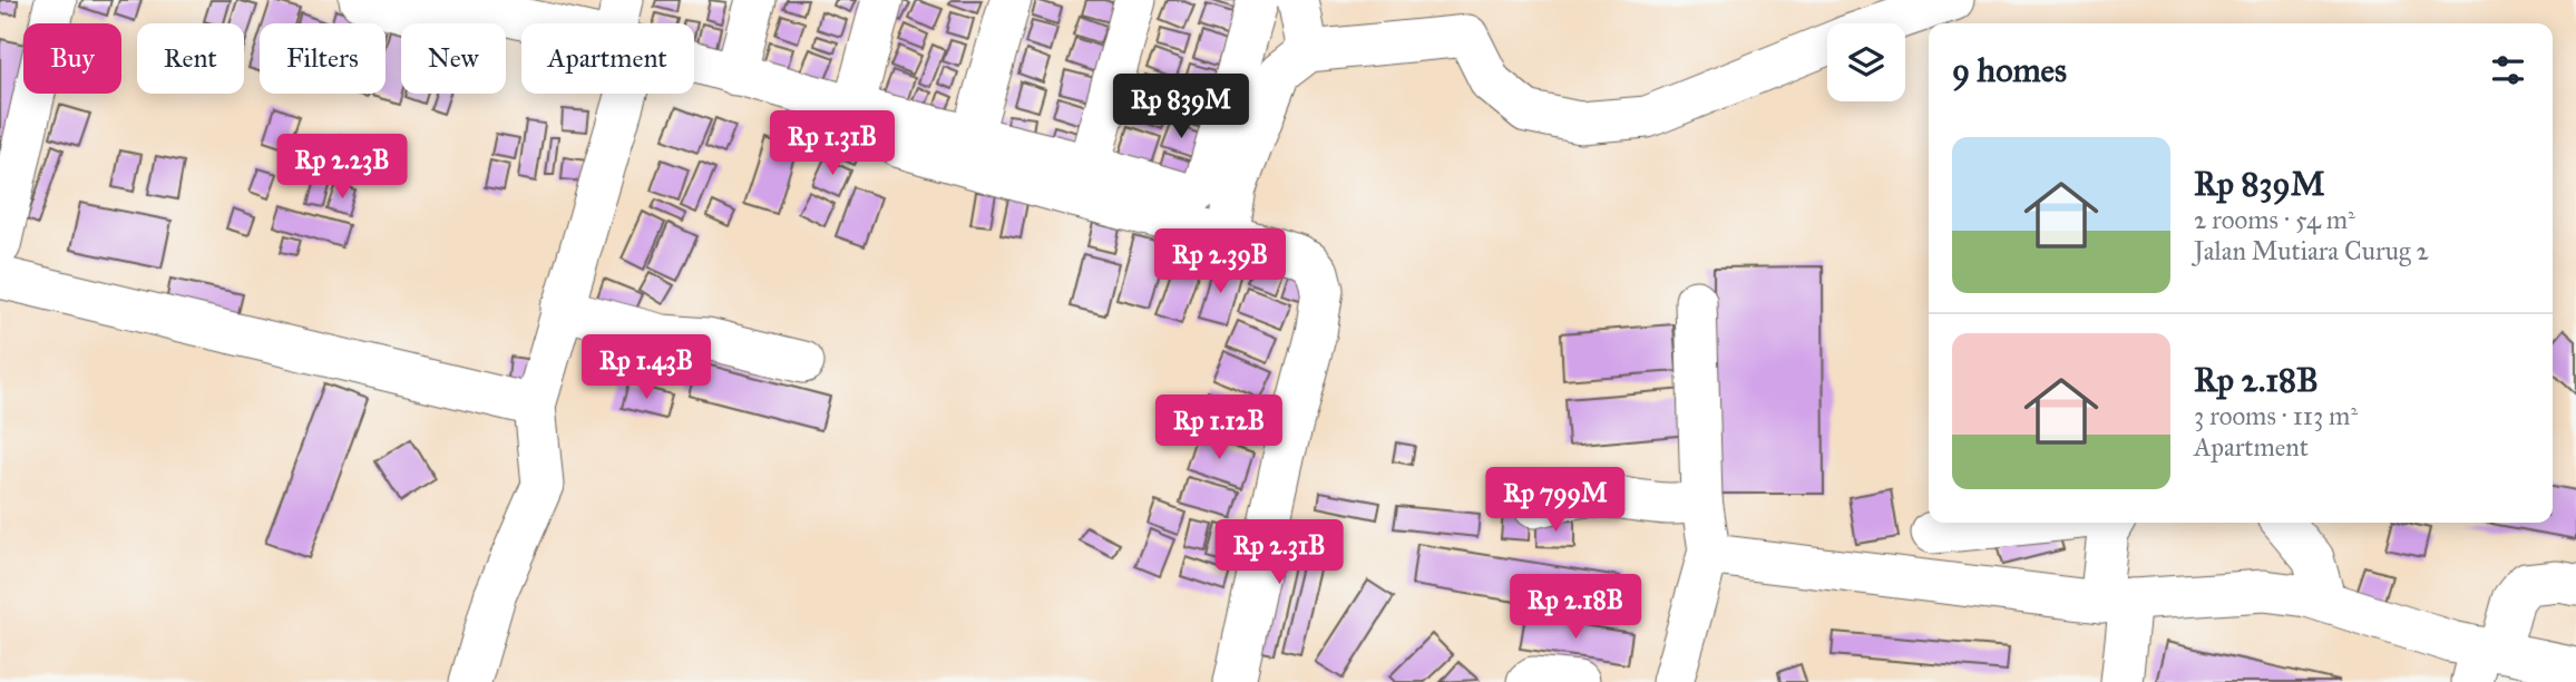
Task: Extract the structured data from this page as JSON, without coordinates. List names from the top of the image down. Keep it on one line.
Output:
{"page":{"chip":["Buy","Rent","Filters","New","Apartment"],"heading":"9 homes","price":["Rp 839M","Rp 1.31B","Rp 2.23B","Rp 2.39B","Rp 1.43B","Rp 1.12B","Rp 799M","Rp 2.31B","Rp 2.18B"],"list":[{"name":"Rp 839M","note":"2 rooms · 54 m² · Jalan Mutiara Curug 2"},{"name":"Rp 2.18B","note":"3 rooms · 113 m² · Apartment"}]}}
